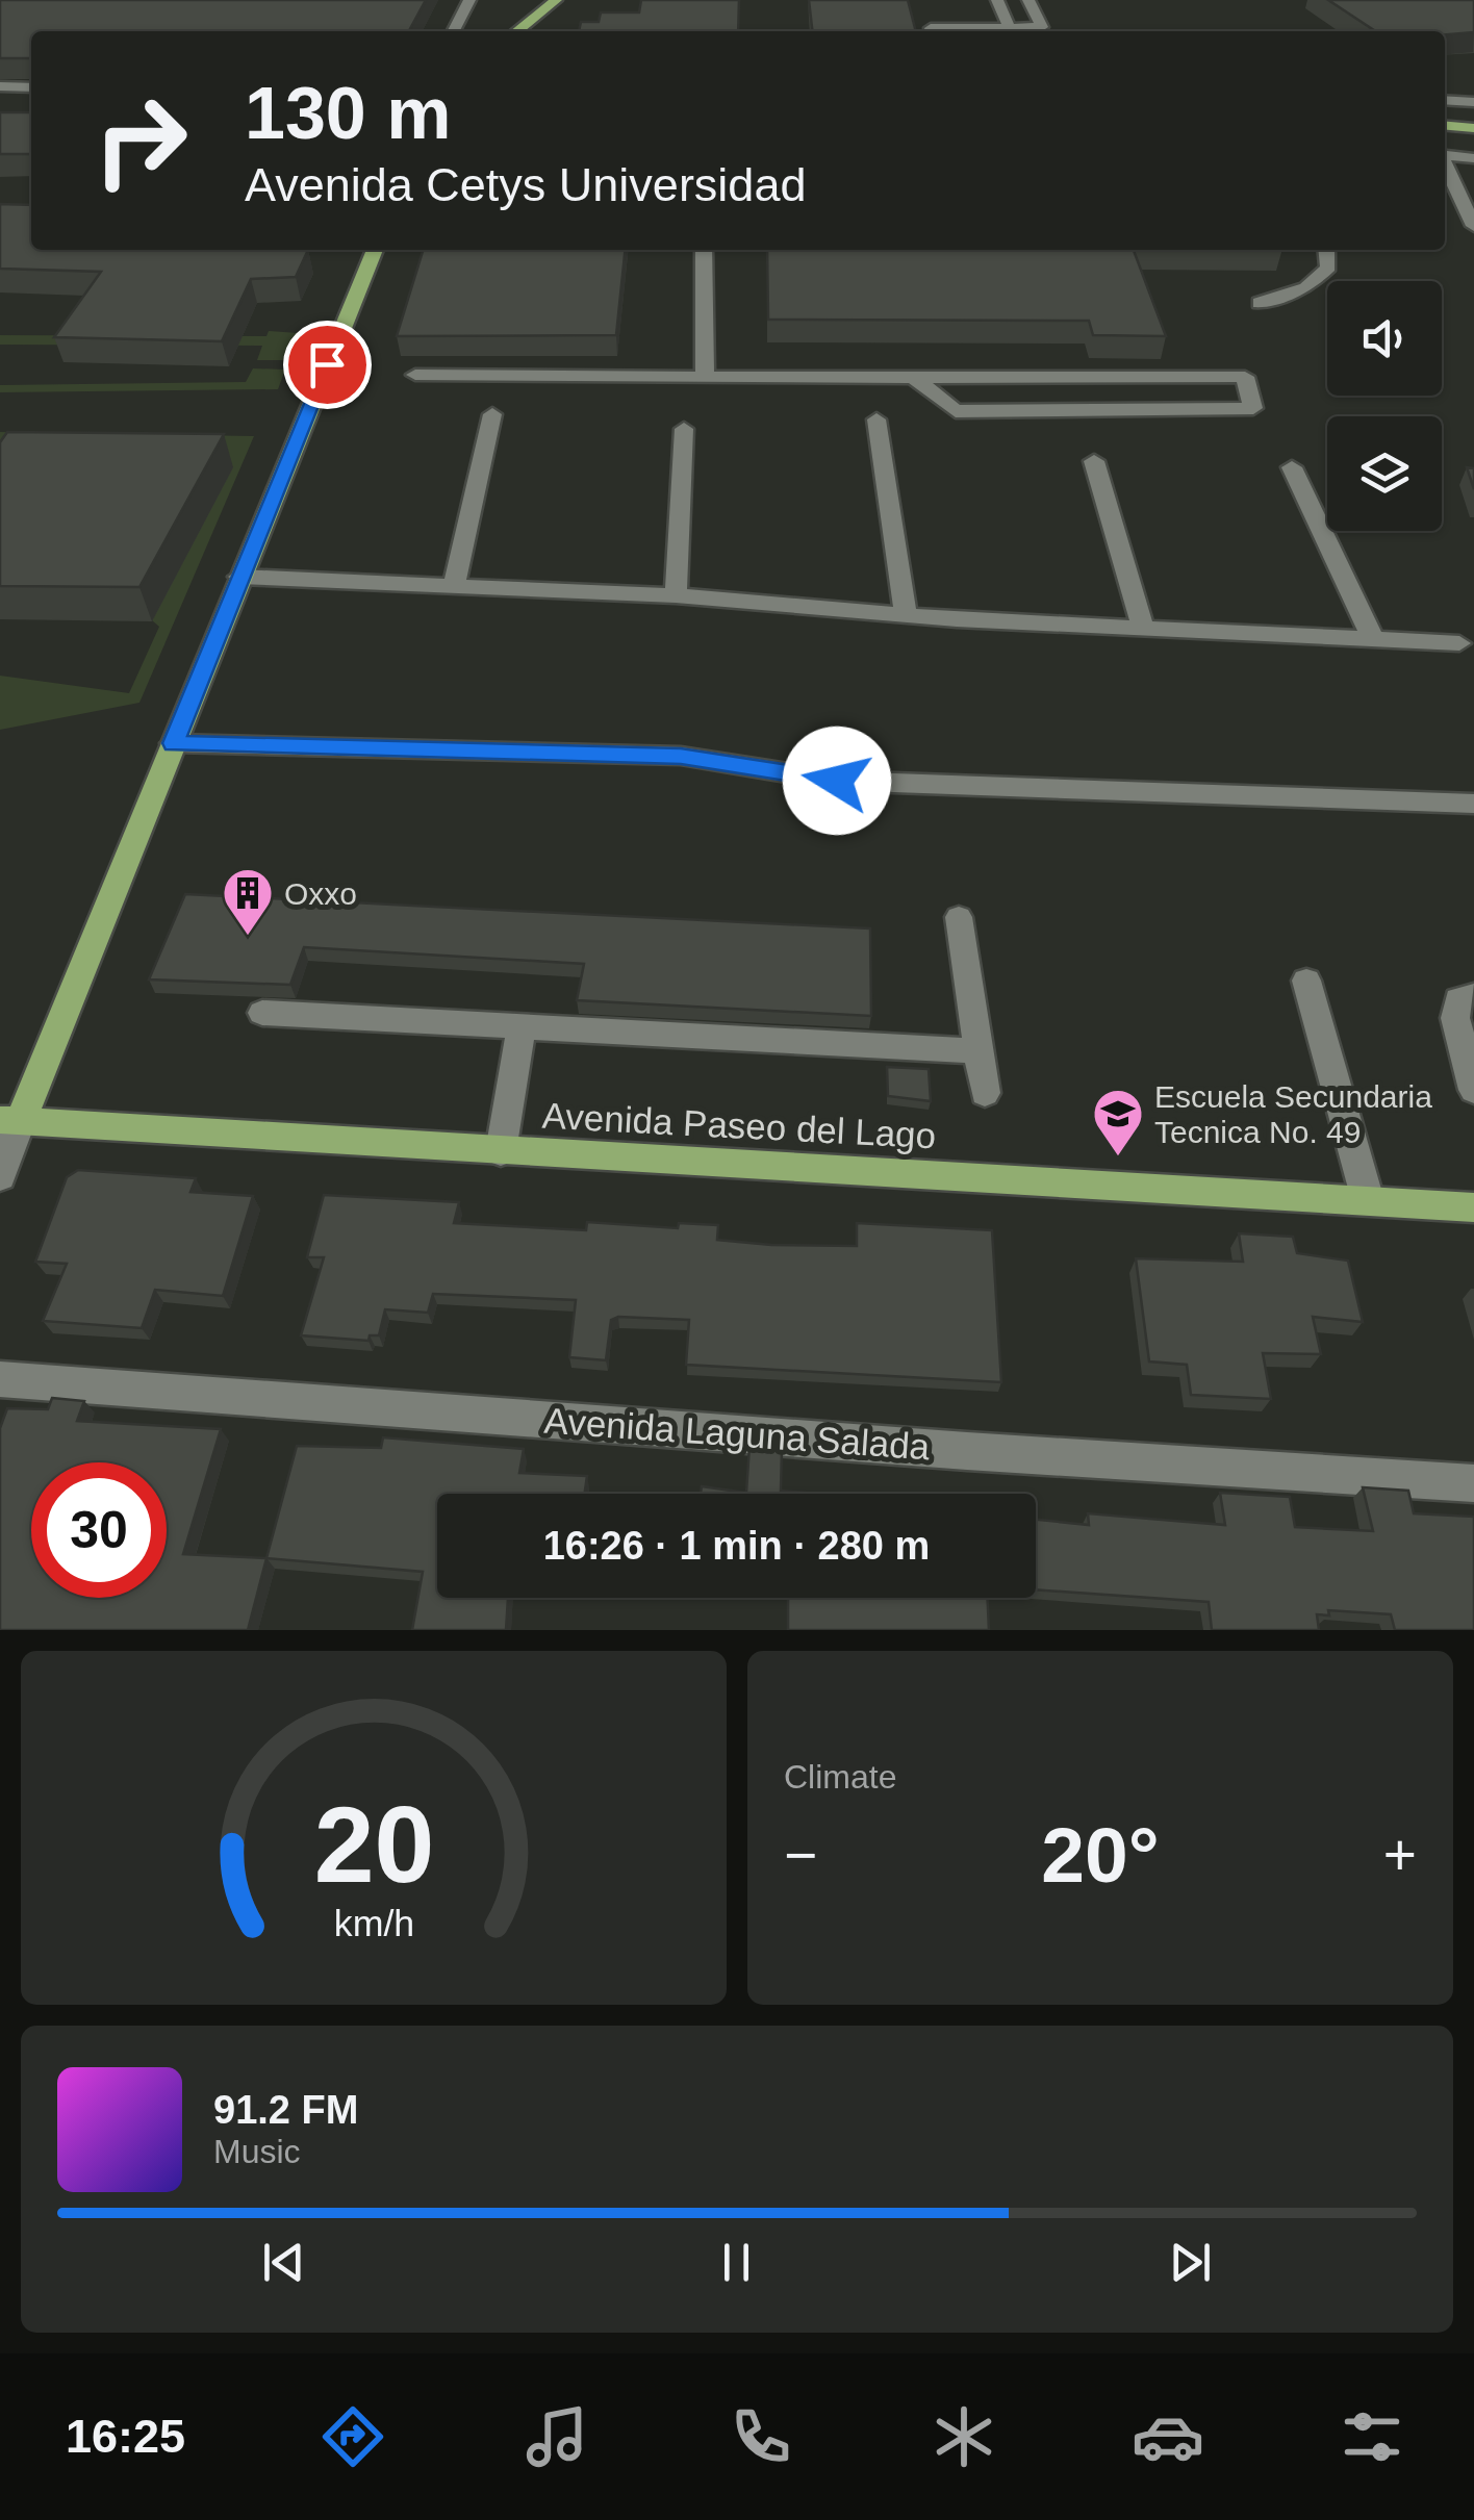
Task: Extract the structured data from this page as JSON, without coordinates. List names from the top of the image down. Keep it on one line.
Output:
{"streets":{"main road":["Avenida Paseo del Lago"],"street":["Avenida Laguna Salada"]},"places":{"building":["Oxxo"],"school or university":["Escuela Secundaria Tecnica No. 49"]},"page":{"turn":["130 m","Avenida Cetys Universidad"],"limit":"30","trip":"16:26 · 1 min · 280 m","tile":"Climate","heat":["−","20°","+"],"song":["91.2 FM","Music"],"tabs":"16:25","gauge":["20","km/h"]}}
